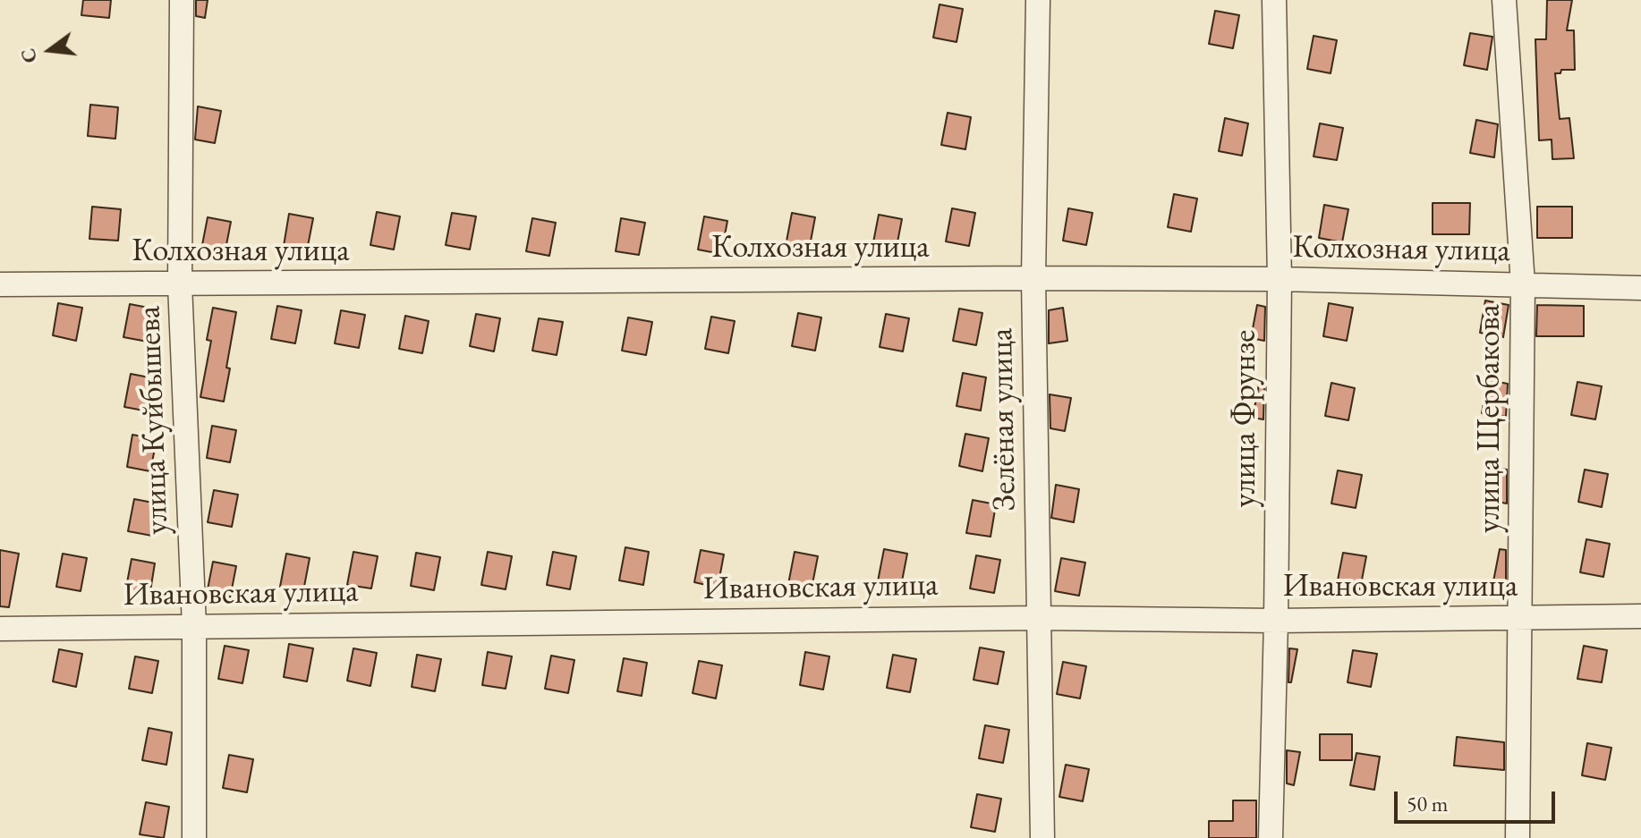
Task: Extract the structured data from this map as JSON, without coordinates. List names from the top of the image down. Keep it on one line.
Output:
{"streets":{"street":["Колхозная улица","улица Фрунзе","улица Щербакова","Зелёная улица","улица Куйбышева","Ивановская улица"]},"crossings":[["Колхозная улица","улица Фрунзе"],["Колхозная улица","улица Щербакова"],["Колхозная улица","Зелёная улица"],["Колхозная улица","улица Куйбышева"],["улица Фрунзе","Ивановская улица"],["улица Щербакова","Ивановская улица"],["Зелёная улица","Ивановская улица"],["улица Куйбышева","Ивановская улица"]],"scale_bar":"50 m","north":"left"}
